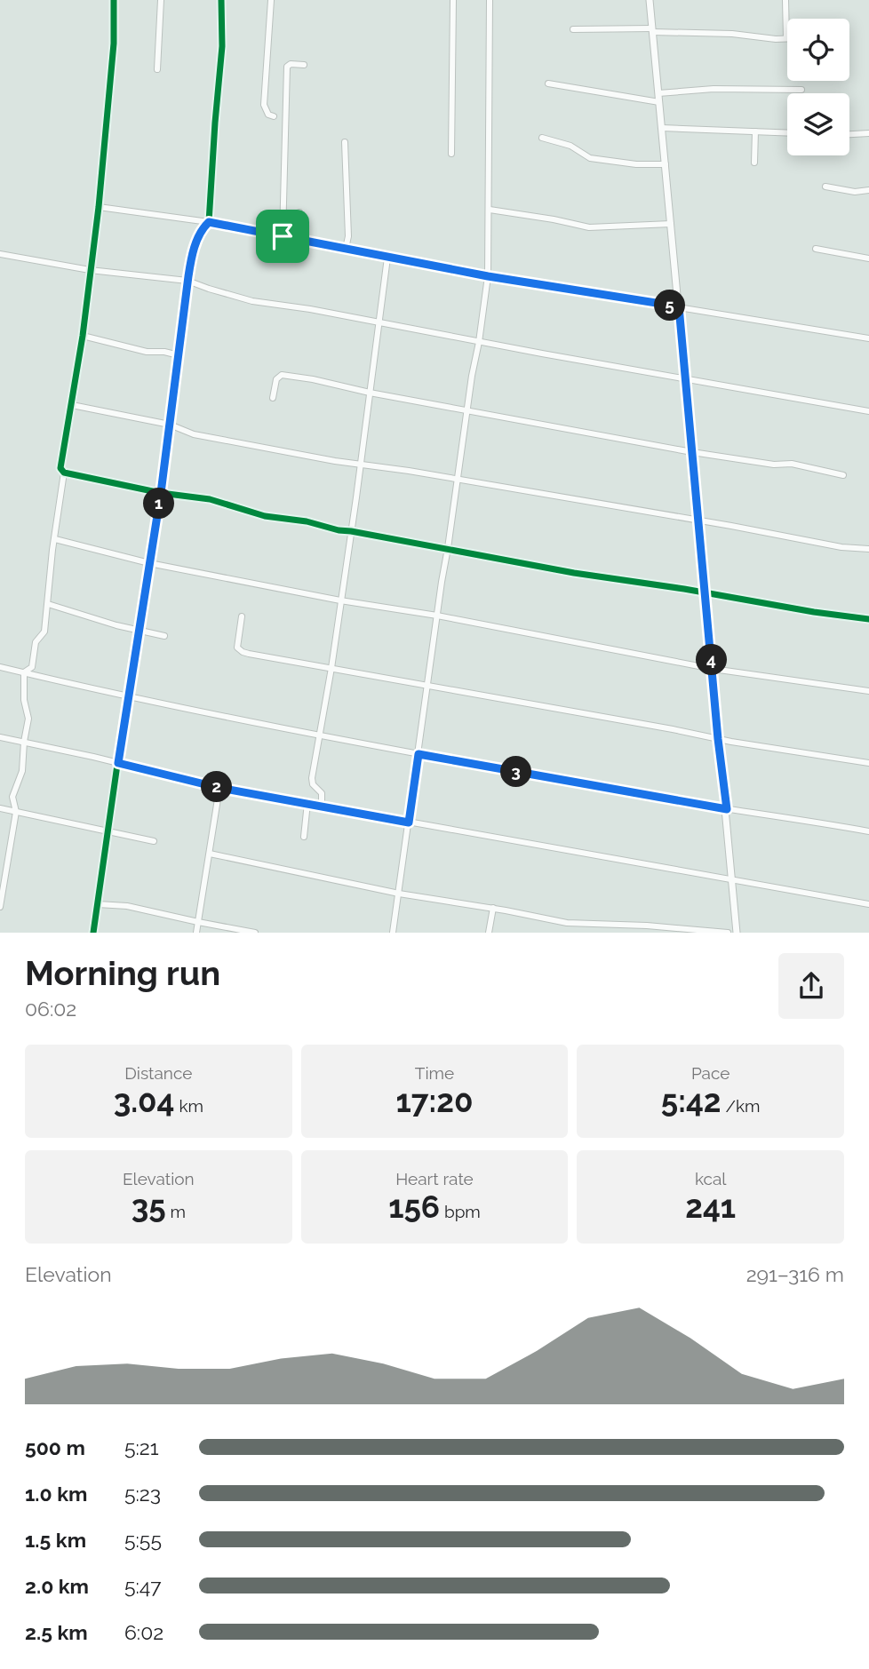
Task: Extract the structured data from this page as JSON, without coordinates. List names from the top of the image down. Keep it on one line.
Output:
{"page":{"pins":["5","1","4","3","2"],"heading":["Morning run","06:02"],"stats":[["Distance","3.04 km"],["Time","17:20"],["Pace","5:42 /km"],["Elevation","35 m"],["Heart rate","156 bpm"],["kcal","241"]],"chart":["Elevation","291–316 m"],"list":[{"name":"500 m","note":"5:21"},{"name":"1.0 km","note":"5:23"},{"name":"1.5 km","note":"5:55"},{"name":"2.0 km","note":"5:47"},{"name":"2.5 km","note":"6:02"}]}}
